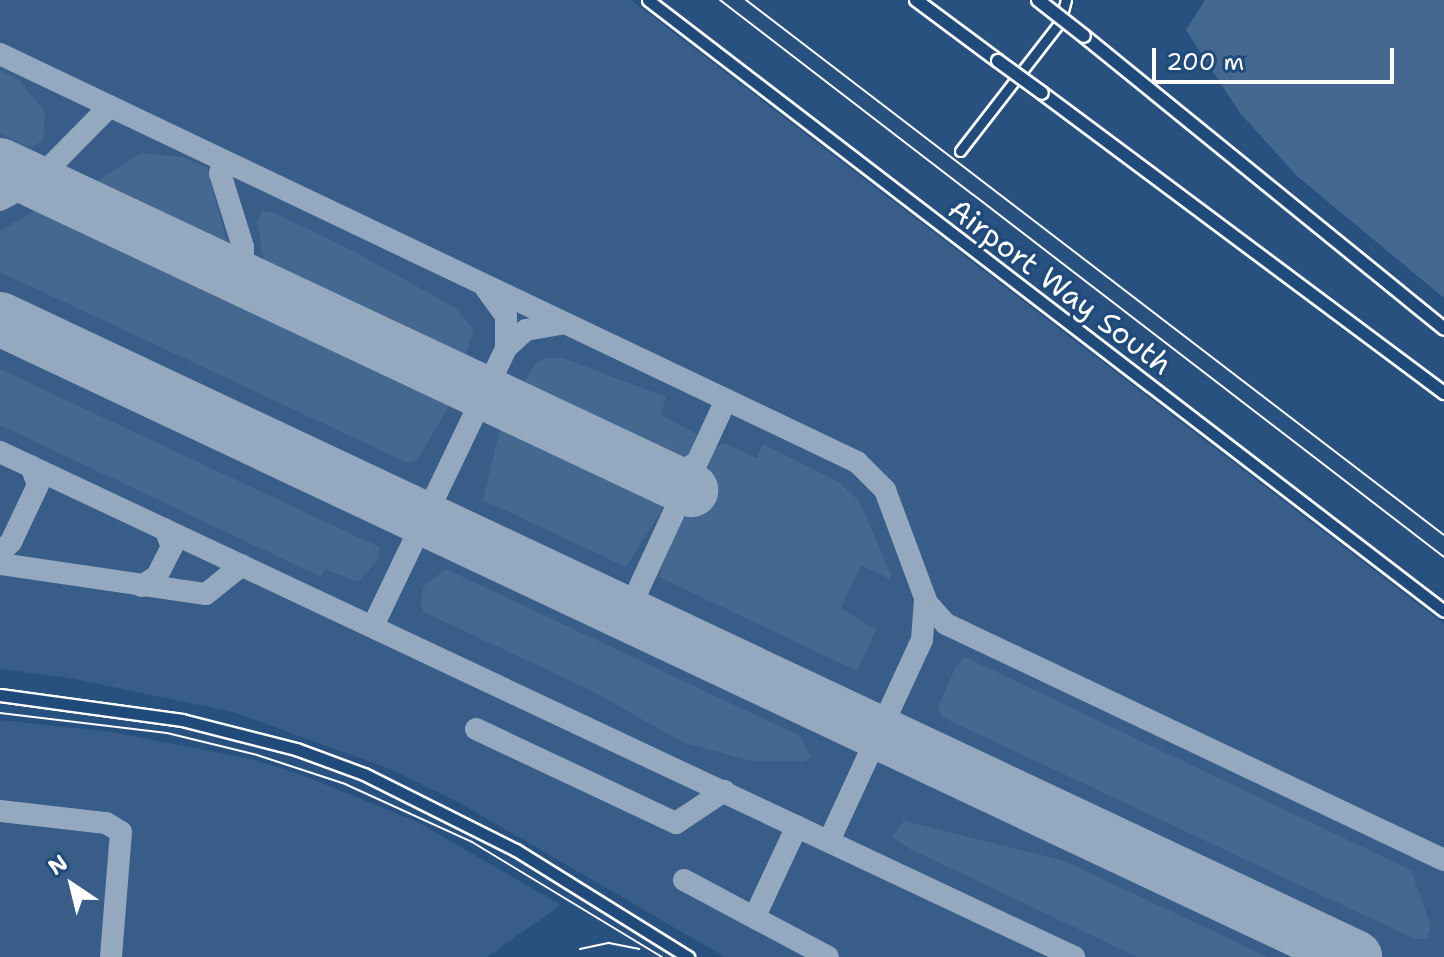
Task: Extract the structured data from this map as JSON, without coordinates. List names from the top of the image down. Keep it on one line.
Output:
{"streets":{"main road":["Airport Way South"]},"scale_bar":"200 m","north":"top left"}
